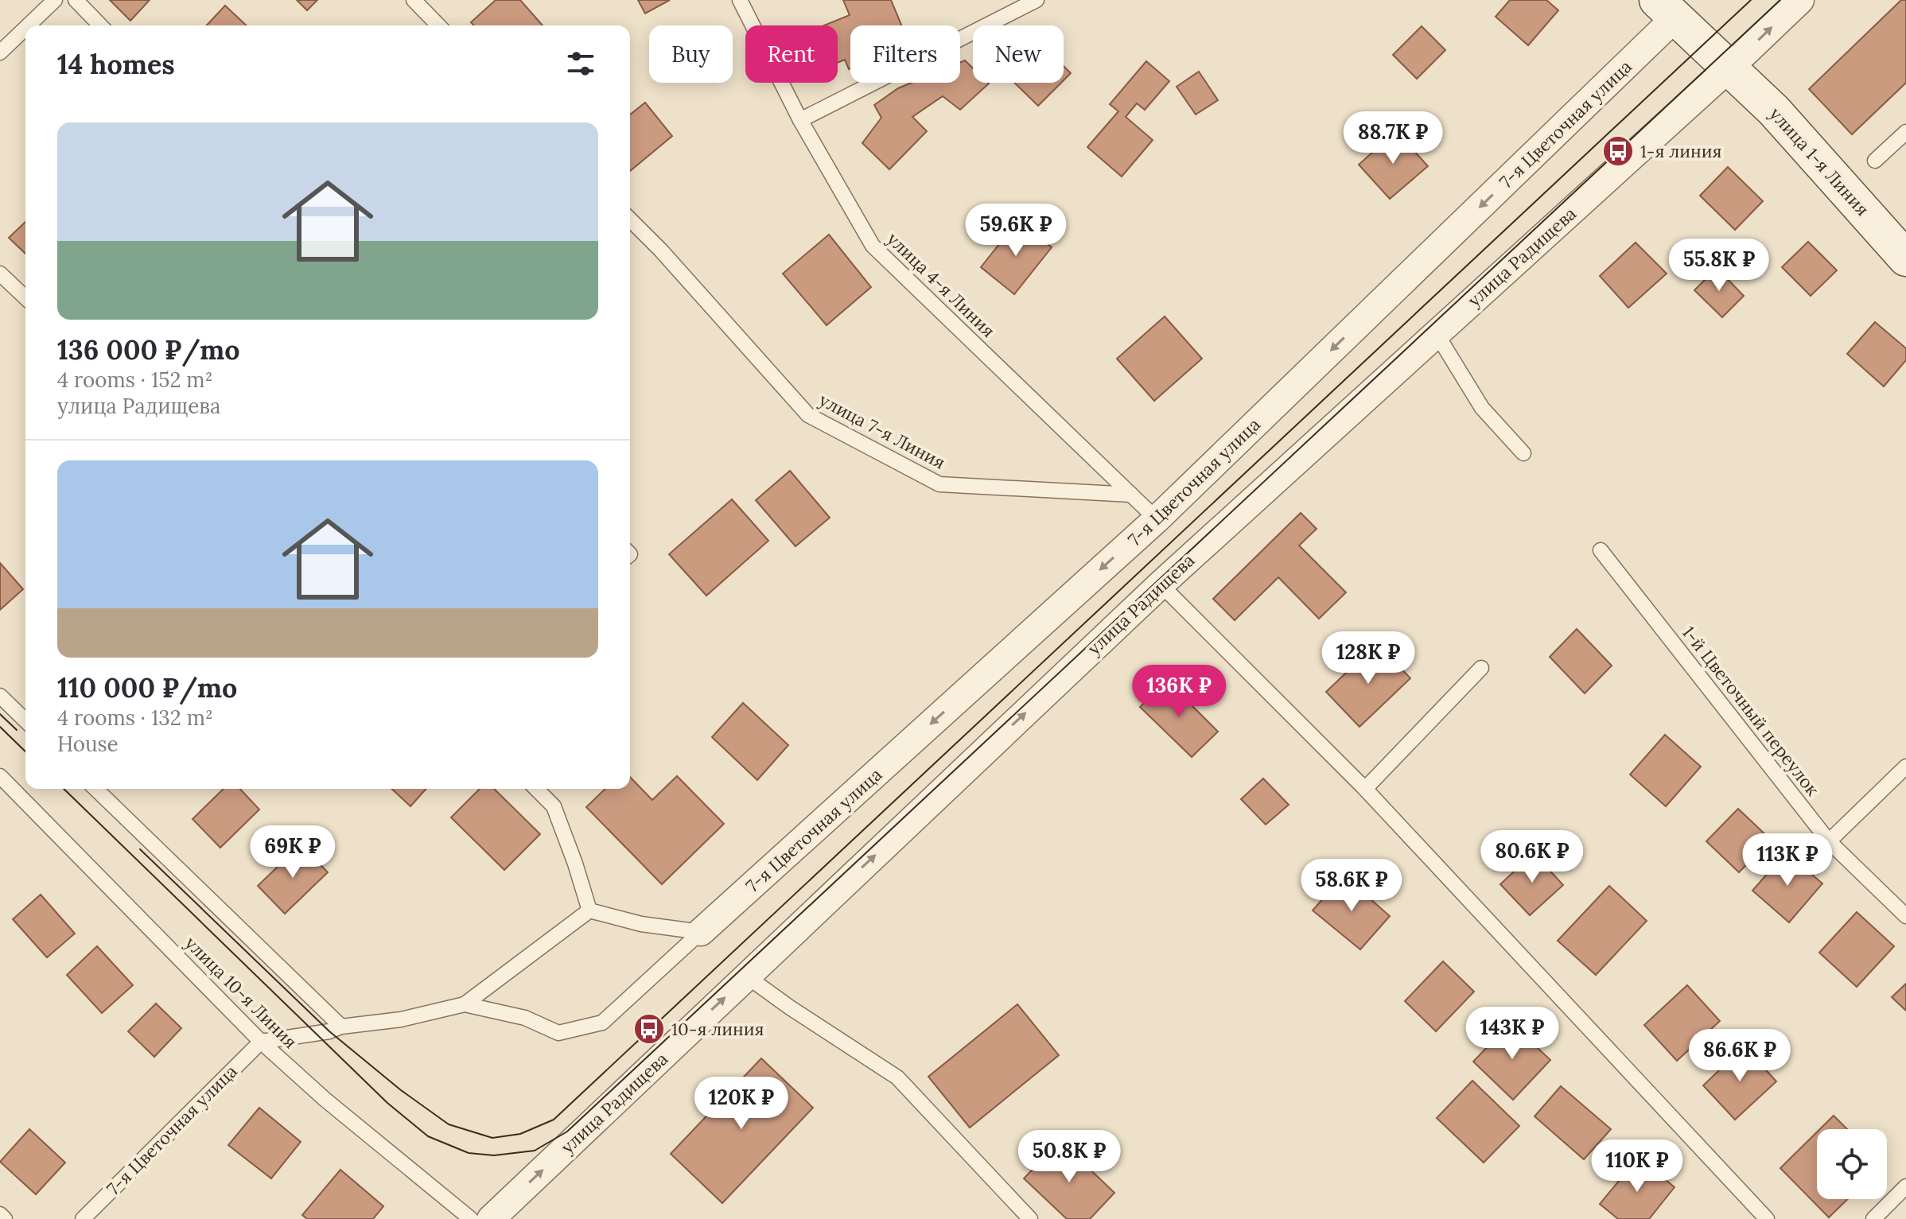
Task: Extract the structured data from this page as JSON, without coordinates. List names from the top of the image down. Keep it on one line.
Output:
{"streets":{"main road":["улица 1-я Линия"],"street":["7-я Цветочная улица","улица Радищева"],"lane":["улица 4-я Линия","улица 7-я Линия","1-й Цветочный переулок","улица 10-я Линия"]},"crossings":[["7-я Цветочная улица","улица 1-я Линия"],["7-я Цветочная улица","улица 4-я Линия"],["7-я Цветочная улица","улица 10-я Линия"],["улица 1-я Линия","улица Радищева"],["улица 4-я Линия","улица 7-я Линия"]],"one_way":["7-я Цветочная улица","улица Радищева"],"places":{"bus stop":["1-я линия","10-я линия"]},"page":{"chip":["Buy","Rent","Filters","New"],"heading":"14 homes","list":[{"name":"136 000 ₽/mo","note":"4 rooms · 152 m² · улица Радищева"},{"name":"110 000 ₽/mo","note":"4 rooms · 132 m² · House"}],"price":["88.7K ₽","59.6K ₽","55.8K ₽","128K ₽","136K ₽","69K ₽","80.6K ₽","113K ₽","58.6K ₽","143K ₽","86.6K ₽","120K ₽","50.8K ₽","110K ₽"]}}
